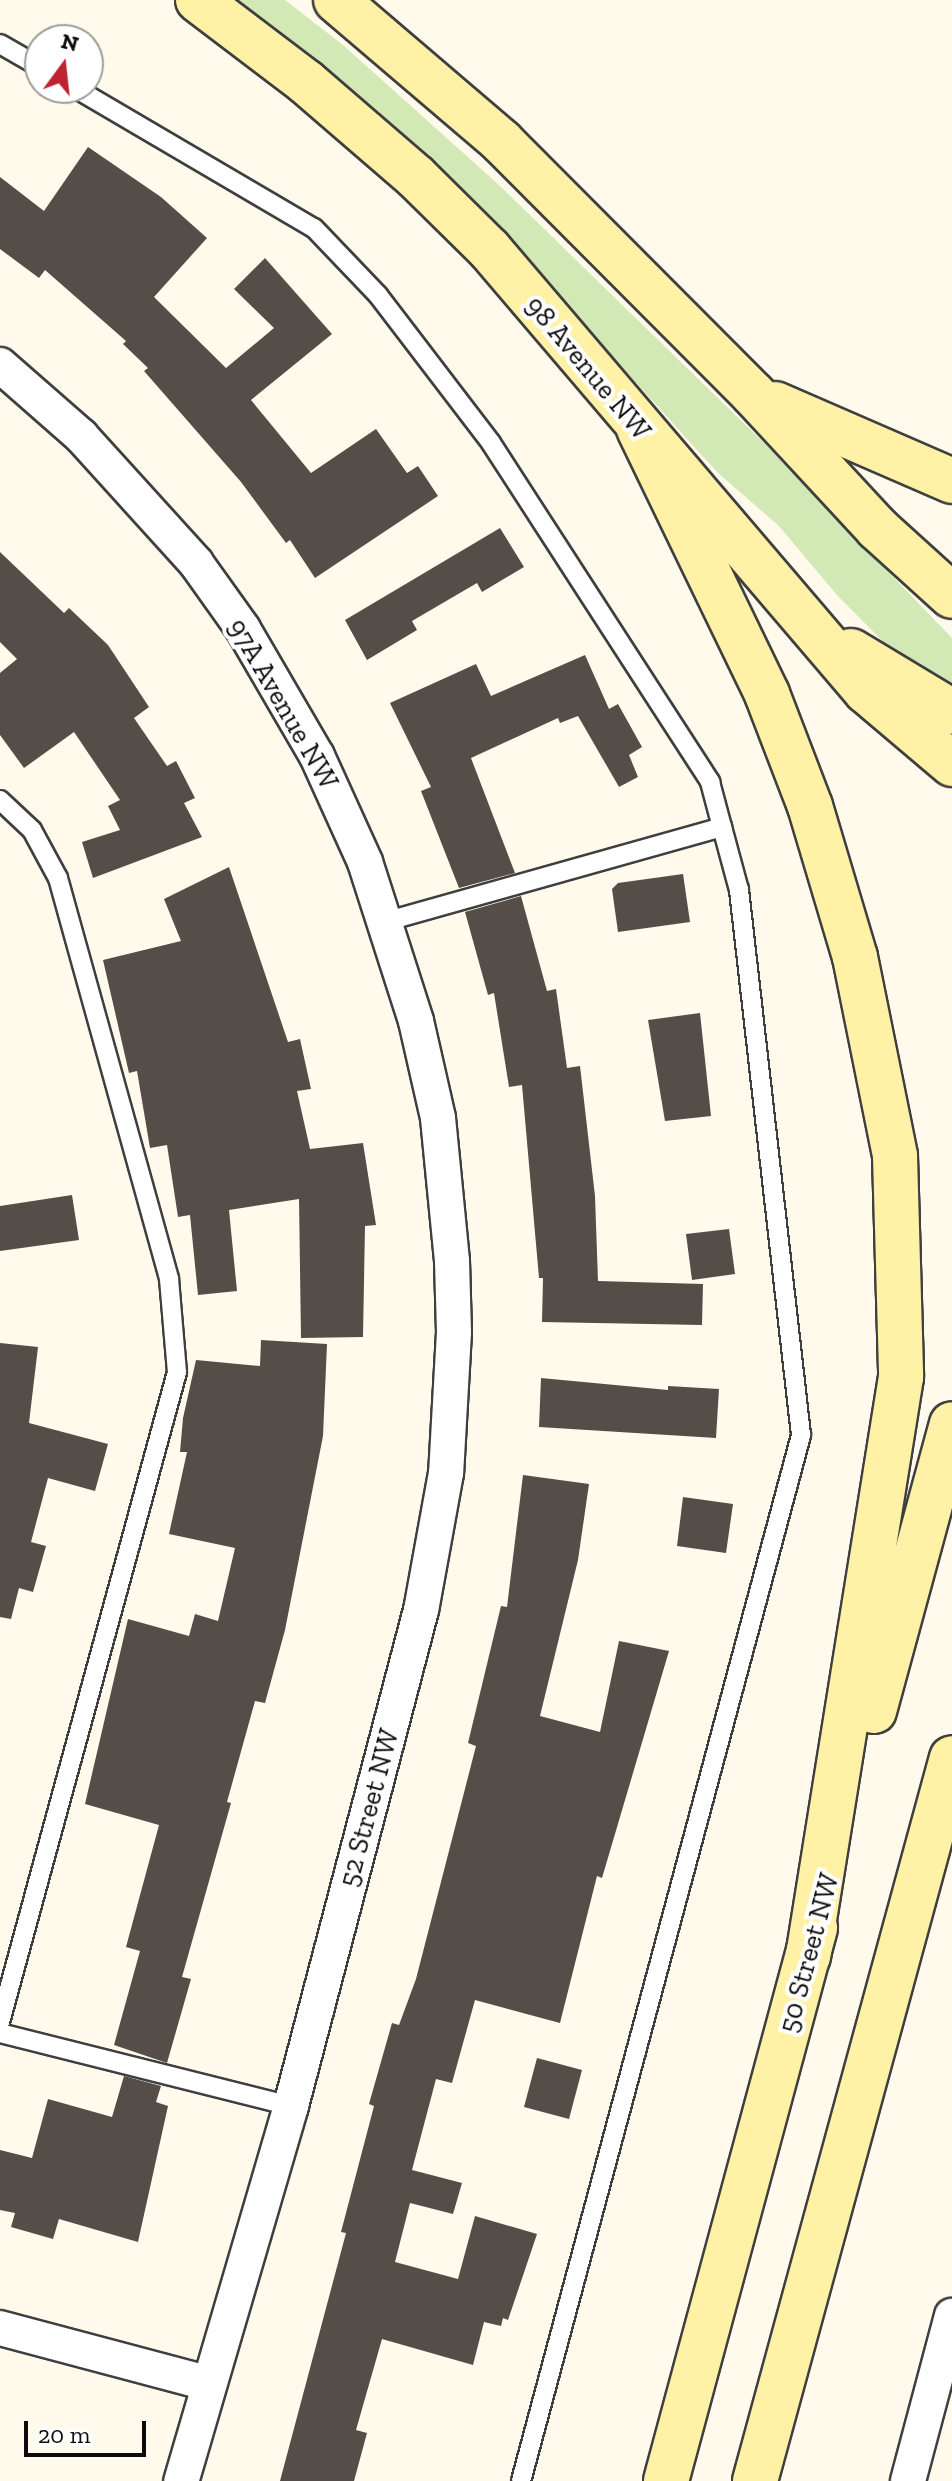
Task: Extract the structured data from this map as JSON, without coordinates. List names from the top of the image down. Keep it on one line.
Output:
{"streets":{"main road":["98 Avenue NW","50 Street NW"],"street":["97A Avenue NW","52 Street NW"]},"crossings":[["97A Avenue NW","52 Street NW"]],"scale_bar":"20 m","north":"top"}
